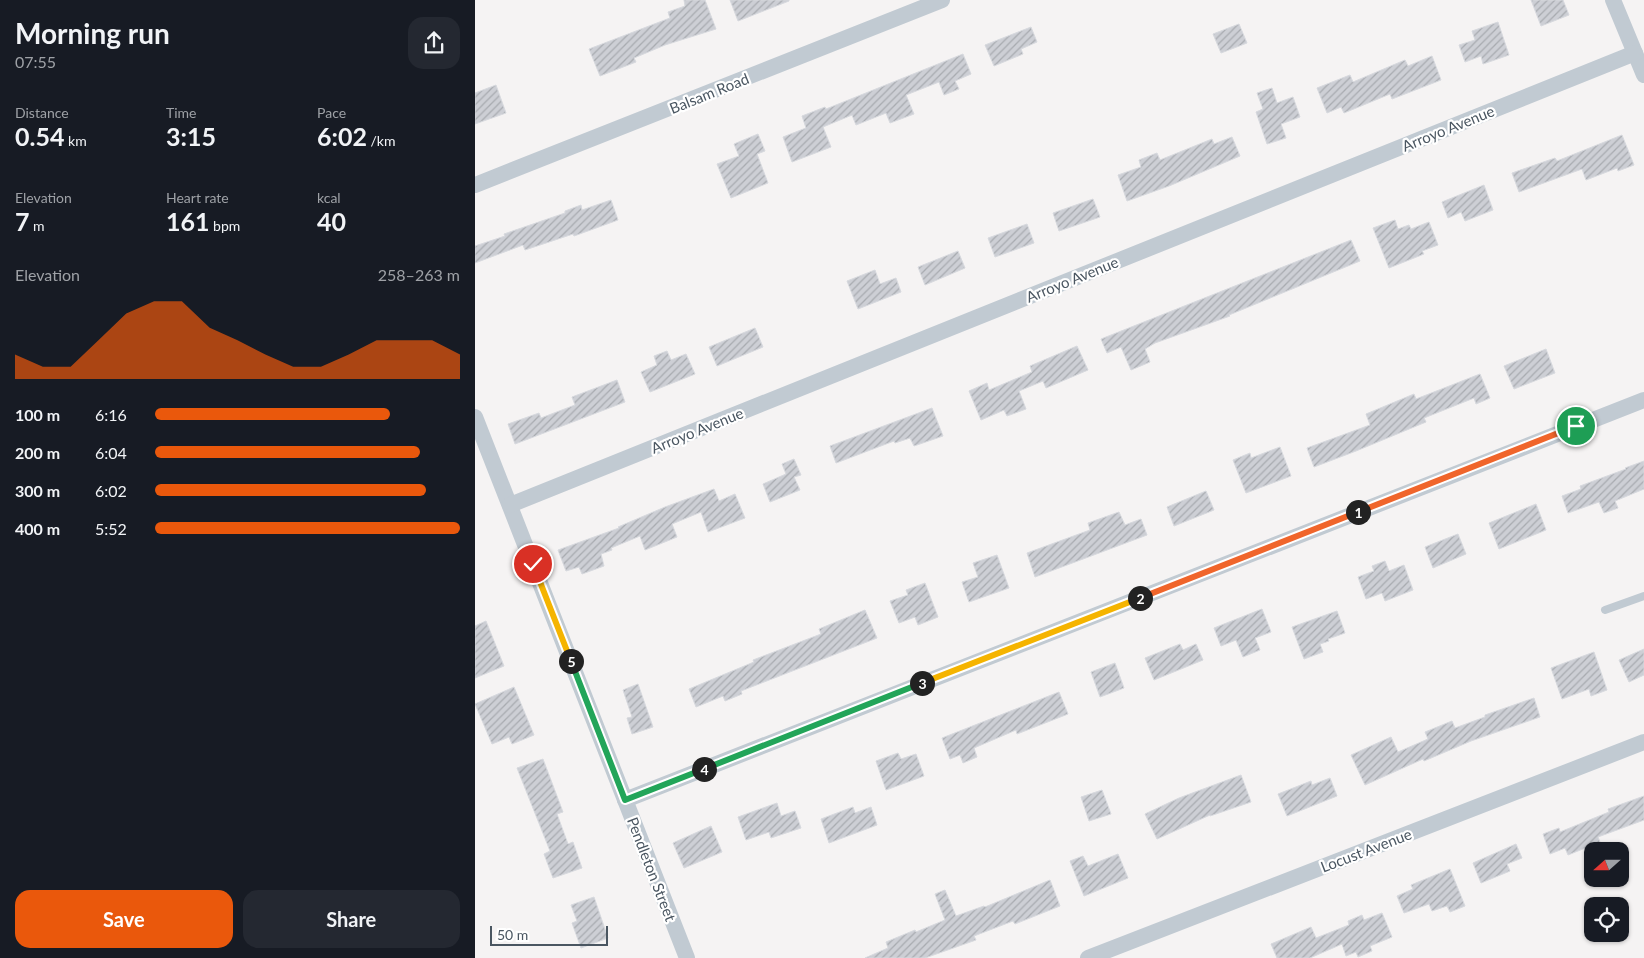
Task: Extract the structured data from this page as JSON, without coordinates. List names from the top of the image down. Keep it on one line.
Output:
{"streets":{"street":["Balsam Road","Arroyo Avenue","Locust Avenue","Pendleton Street"]},"crossings":[["Arroyo Avenue","Pendleton Street"]],"scale_bar":"50 m","north":"left","page":{"heading":["Morning run","07:55"],"stats":[["Distance","0.54 km"],["Time","3:15"],["Pace","6:02 /km"],["Elevation","7 m"],["Heart rate","161 bpm"],["kcal","40"]],"chart":["Elevation","258–263 m"],"list":[{"name":"100 m","note":"6:16"},{"name":"200 m","note":"6:04"},{"name":"300 m","note":"6:02"},{"name":"400 m","note":"5:52"}],"pins":["1","2","5","3","4"],"buttons":["Save","Share"],"scale":"50 m"}}
